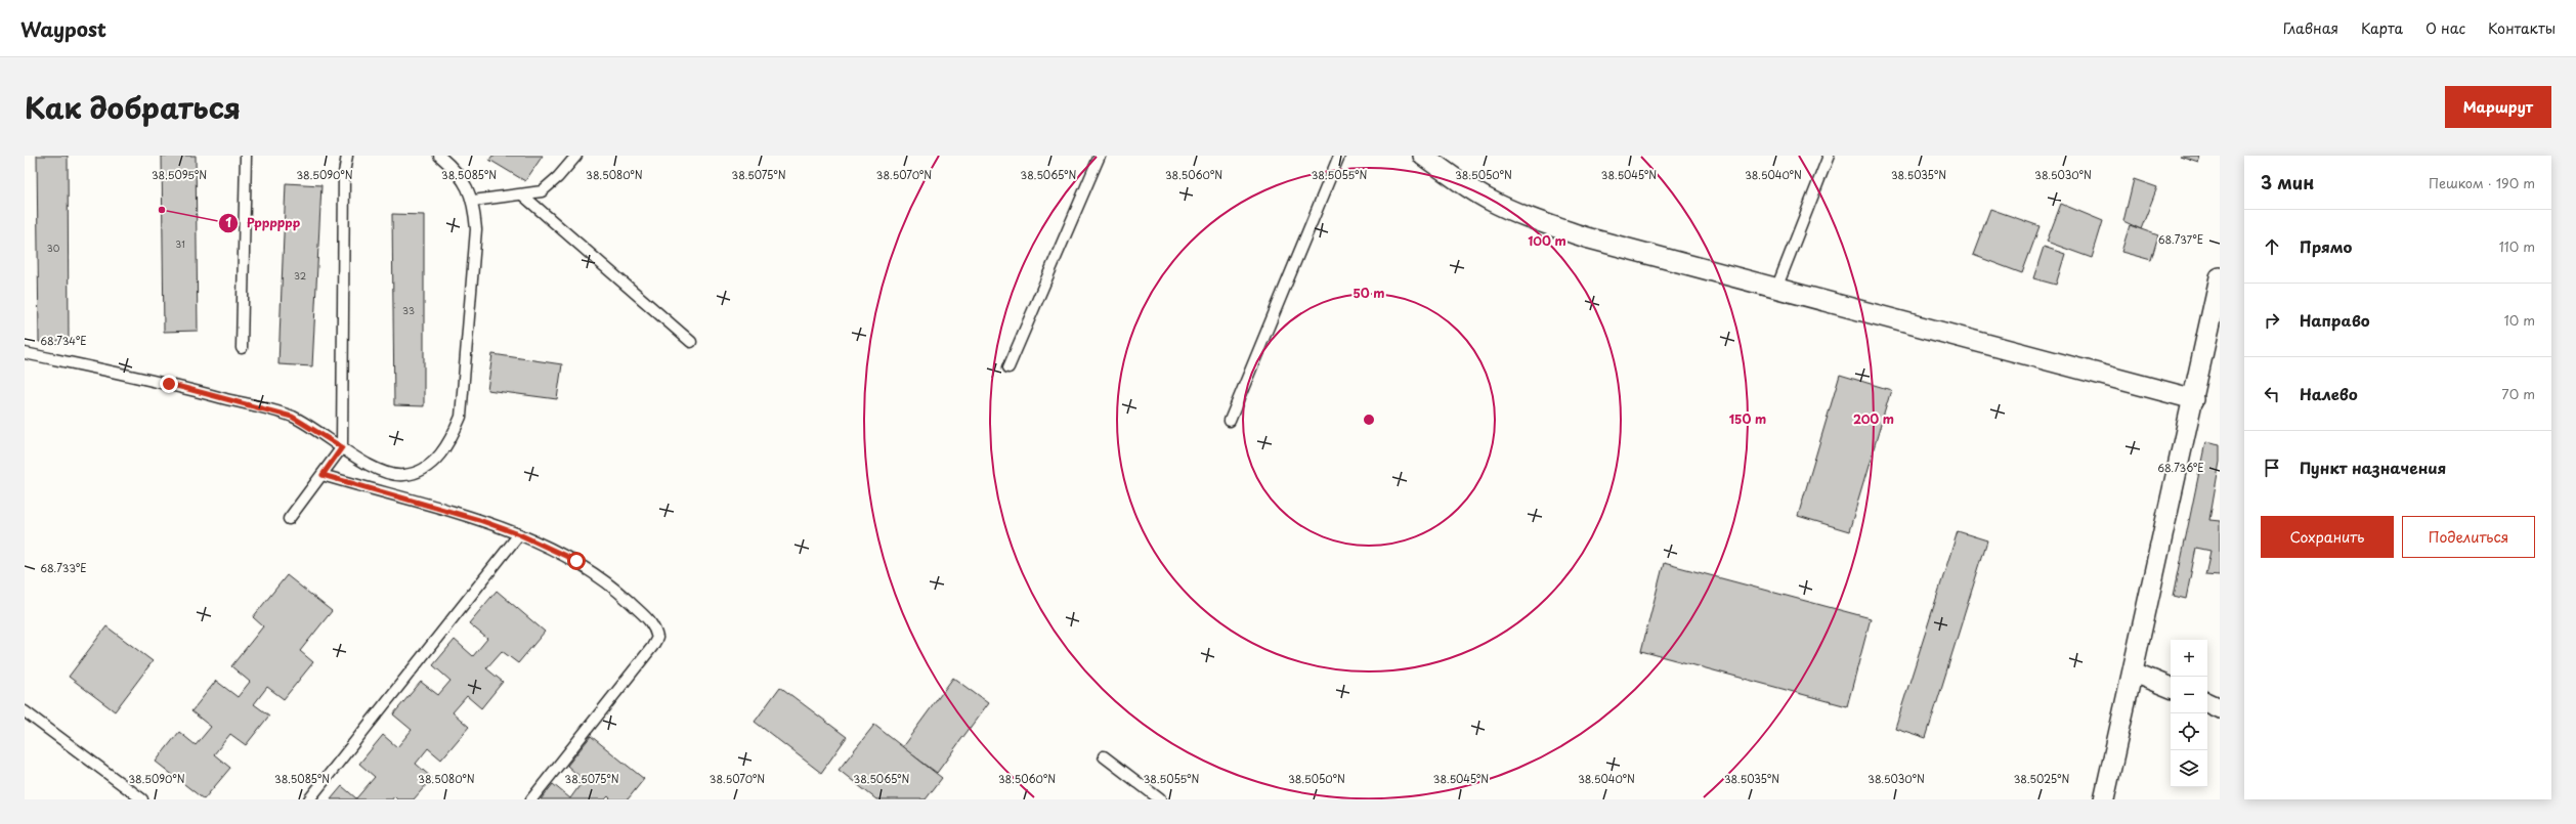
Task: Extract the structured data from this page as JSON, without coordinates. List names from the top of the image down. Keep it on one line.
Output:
{"places":["Ррррррр"],"house_numbers":["31","30","32","33"],"page":{"header":"Waypost","nav":["Главная","Карта","О нас","Контакты"],"title":"Как добраться","buttons":["Маршрут",["Сохранить","Поделиться"]],"heading":["3 мин","Пешком · 190 m"],"list":[["Прямо","110 m"],["Направо","10 m"],["Налево","70 m"],"Пункт назначения"],"map_buttons":["+","−"]},"coordinates":["38.5090°N","38.5085°N","38.5080°N","38.5075°N","38.5070°N","38.5065°N","38.5060°N","38.5055°N","38.5045°N","38.5040°N","38.5030°N","38.5095°N","38.5050°N","38.5035°N","68.737°E","68.734°E","68.736°E","68.733°E","38.5025°N"],"rings":["100 m","50 m","150 m","200 m"]}
